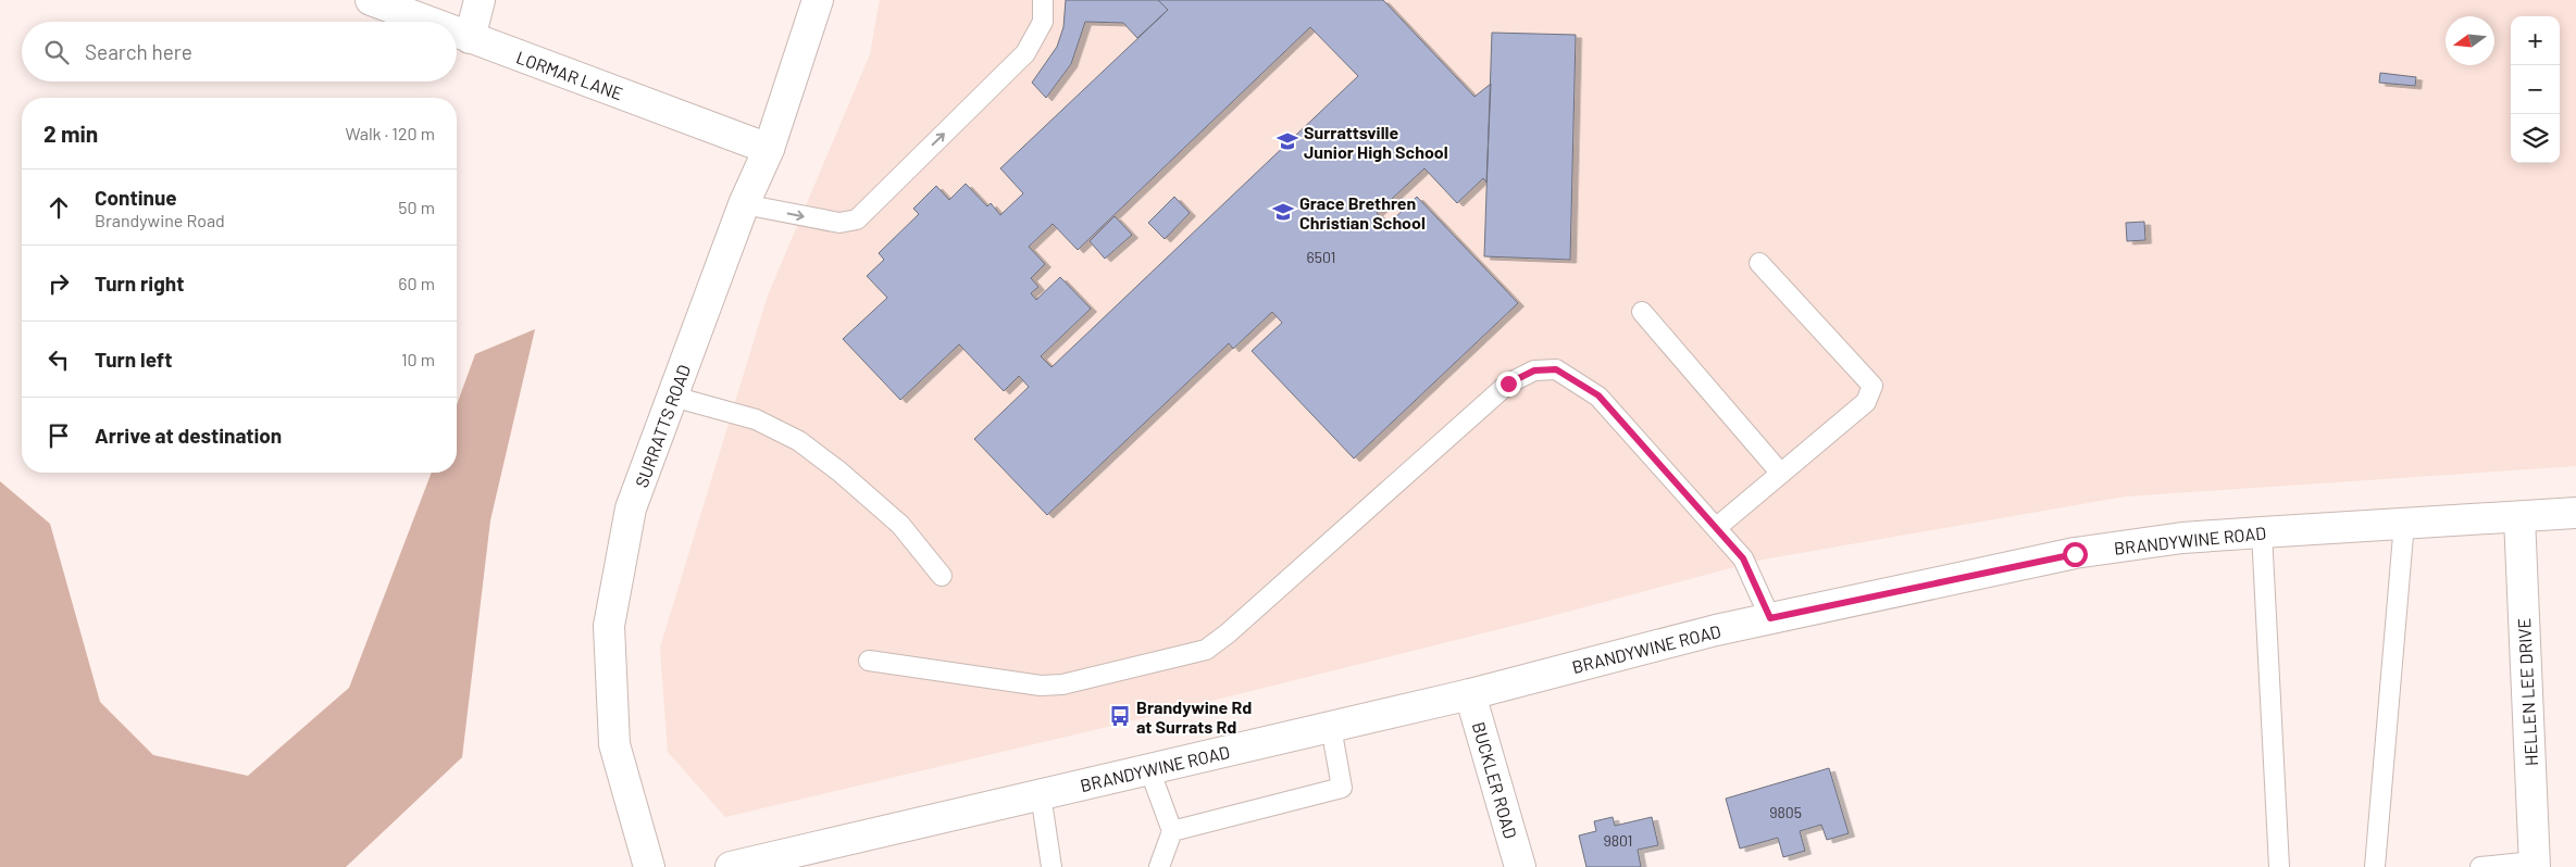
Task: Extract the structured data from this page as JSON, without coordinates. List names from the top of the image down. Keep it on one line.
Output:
{"streets":{"main road":["LORMAR LANE","SURRATTS ROAD","BRANDYWINE ROAD","HELLEN LEE DRIVE","BUCKLER ROAD"]},"crossings":[["LORMAR LANE","SURRATTS ROAD"],["BRANDYWINE ROAD","HELLEN LEE DRIVE"],["BRANDYWINE ROAD","BUCKLER ROAD"]],"places":{"school or university":["Surrattsville Junior High School","Grace Brethren Christian School"],"bus stop":["Brandywine Rd at Surrats Rd"]},"house_numbers":["6501","9805","9801"],"north":"left","page":{"map_buttons":["+","−"],"search":"Search here","heading":["2 min","Walk · 120 m"],"list":[["Continue","Brandywine Road","50 m"],["Turn right","60 m"],["Turn left","10 m"],"Arrive at destination"]}}
